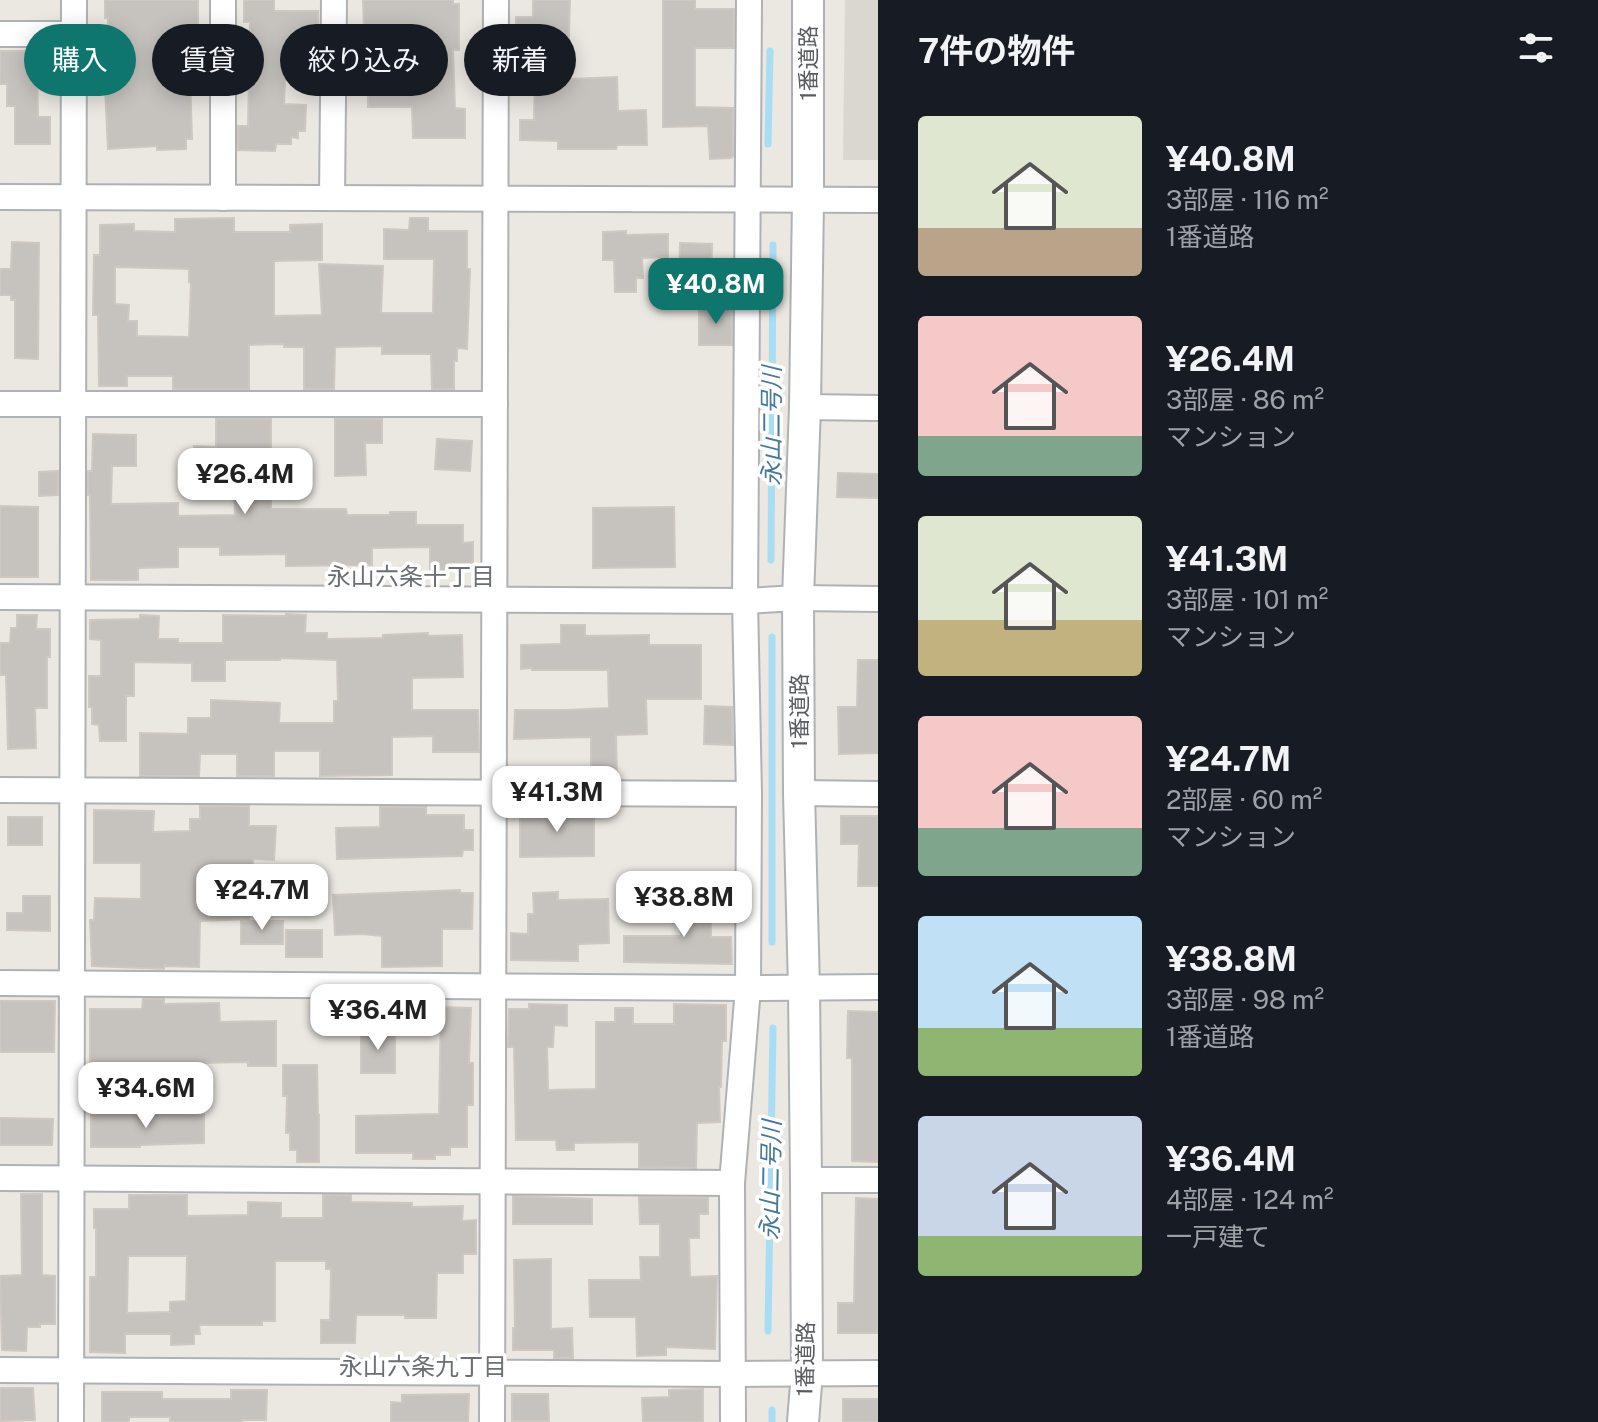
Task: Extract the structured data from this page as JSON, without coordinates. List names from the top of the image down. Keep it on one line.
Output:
{"streets":{"street":["1番道路"]},"districts":["永山六条十丁目","永山六条九丁目"],"water":["永山二号川"],"page":{"heading":"7件の物件","chip":["購入","賃貸","絞り込み","新着"],"list":[{"name":"¥40.8M","note":"3部屋 · 116 m² · 1番道路"},{"name":"¥26.4M","note":"3部屋 · 86 m² · マンション"},{"name":"¥41.3M","note":"3部屋 · 101 m² · マンション"},{"name":"¥24.7M","note":"2部屋 · 60 m² · マンション"},{"name":"¥38.8M","note":"3部屋 · 98 m² · 1番道路"},{"name":"¥36.4M","note":"4部屋 · 124 m² · 一戸建て"}],"price":["¥40.8M","¥26.4M","¥41.3M","¥24.7M","¥38.8M","¥36.4M","¥34.6M"]}}
